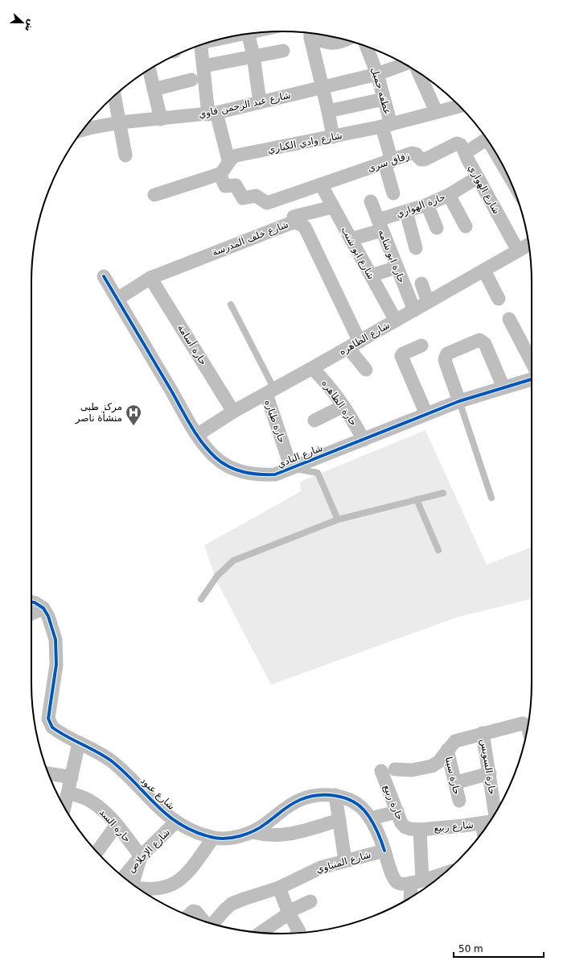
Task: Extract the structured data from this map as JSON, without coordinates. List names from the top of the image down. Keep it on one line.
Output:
{"streets":{"street":["عطفه جميل","شارع عبد الرحمن فاوي","شارع وادي الكباري","زقاق سرى","شارع الهواري","حارة الهواري","شارع خلف المدرسة","شارع ابو شنب","حارة ابو شامه","شارع الظاهره","حارة أسامة","حارة الظاهره","حارة طياره","شارع النادي","حارة السويس","حارة سينا","شارع عبود","حارة ربيع","حارة السد","شارع ربيع","شارع الإخلاص","شارع المنياوي"]},"crossings":[["عطفه جميل","شارع عبد الرحمن فاوي"],["عطفه جميل","شارع وادي الكباري"],["عطفه جميل","زقاق سرى"],["زقاق سرى","شارع الهواري"],["زقاق سرى","شارع ابو شنب"],["شارع الهواري","حارة الهواري"],["شارع الهواري","شارع الظاهره"],["حارة الهواري","شارع ابو شنب"],["حارة الهواري","حارة ابو شامه"],["شارع خلف المدرسة","شارع الظاهره"],["شارع خلف المدرسة","حارة أسامة"],["شارع خلف المدرسة","شارع النادي"],["شارع ابو شنب","شارع الظاهره"],["حارة ابو شامه","شارع الظاهره"],["شارع الظاهره","حارة أسامة"],["شارع الظاهره","حارة الظاهره"],["شارع الظاهره","حارة طياره"],["شارع الظاهره","شارع النادي"],["حارة الظاهره","شارع النادي"],["حارة طياره","شارع النادي"],["شارع عبود","شارع الإخلاص"],["شارع عبود","شارع المنياوي"],["حارة ربيع","شارع ربيع"],["حارة السد","شارع الإخلاص"]],"places":{"hospital":["مركز طبى منشأة ناصر"]},"scale_bar":"50 m","north":"right"}
